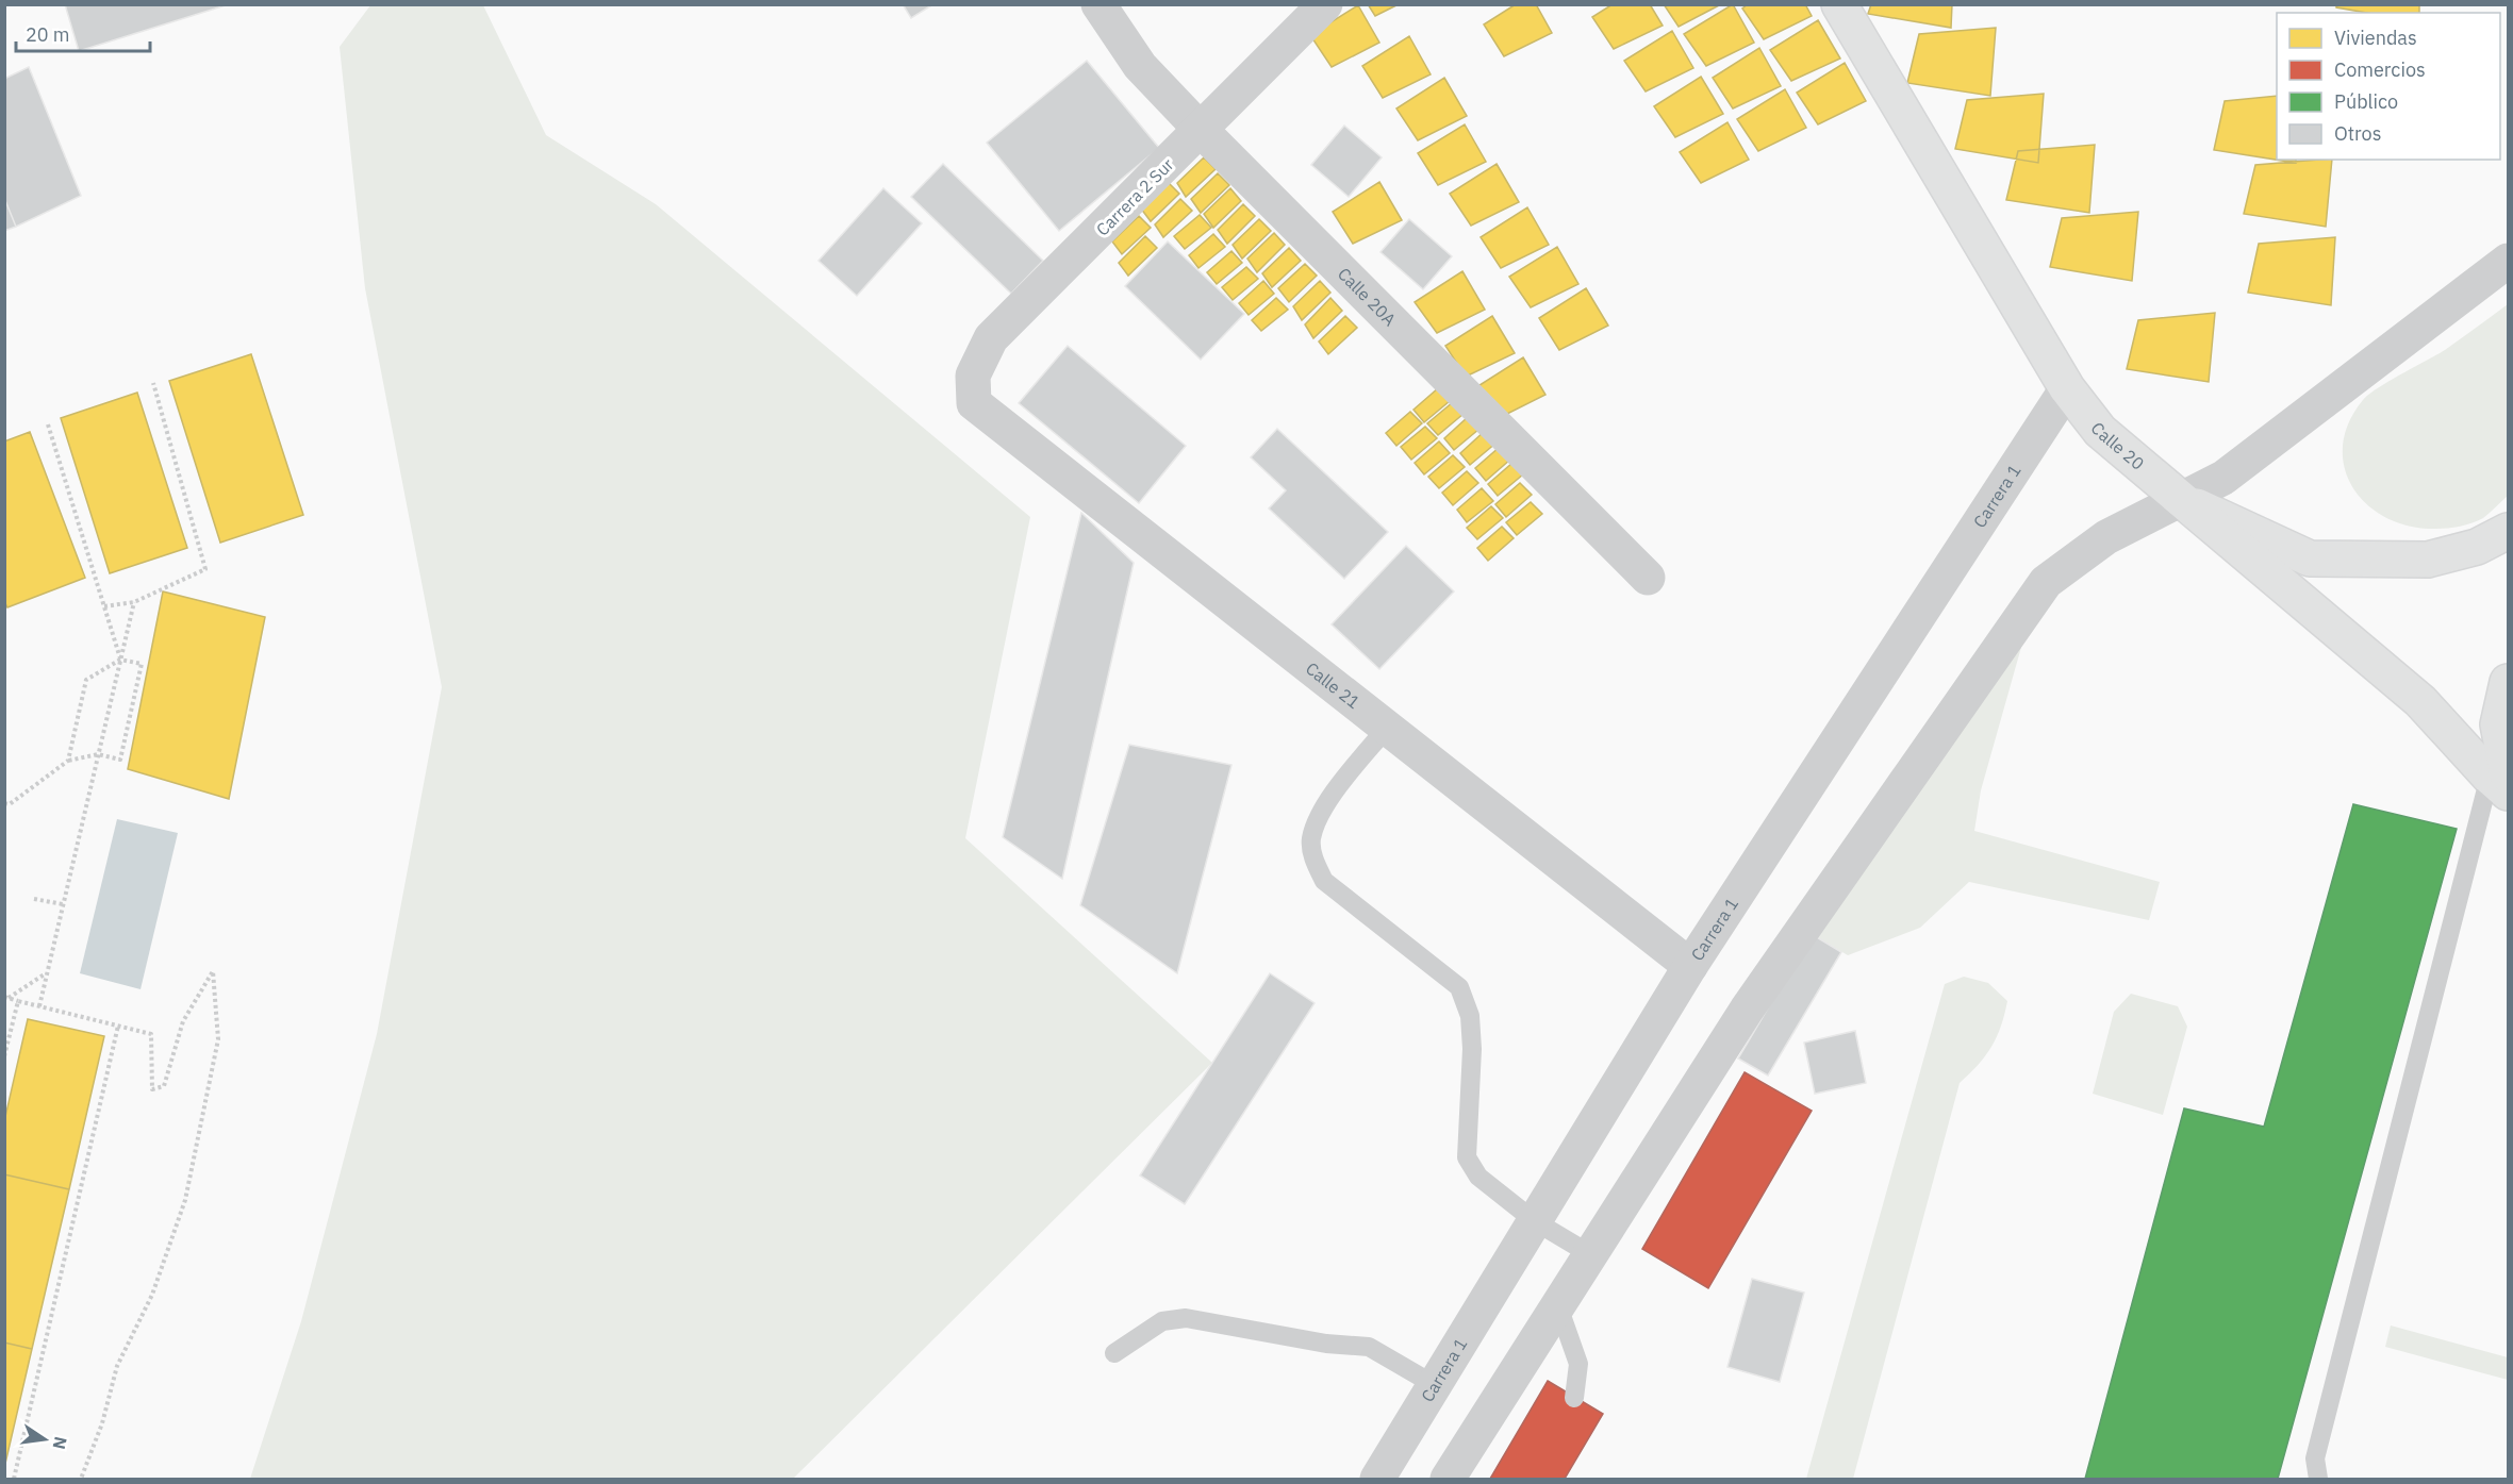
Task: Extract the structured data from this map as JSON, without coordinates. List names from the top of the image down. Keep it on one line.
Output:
{"streets":{"main road":["Calle 20"],"street":["Carrera 2 Sur","Calle 20A","Carrera 1","Calle 21"]},"crossings":[["Carrera 2 Sur","Calle 20A"],["Carrera 2 Sur","Calle 21"],["Calle 20","Carrera 1"],["Carrera 1","Calle 21"]],"legend":["Viviendas","Comercios","Público","Otros"],"scale_bar":"20 m","north":"right"}
